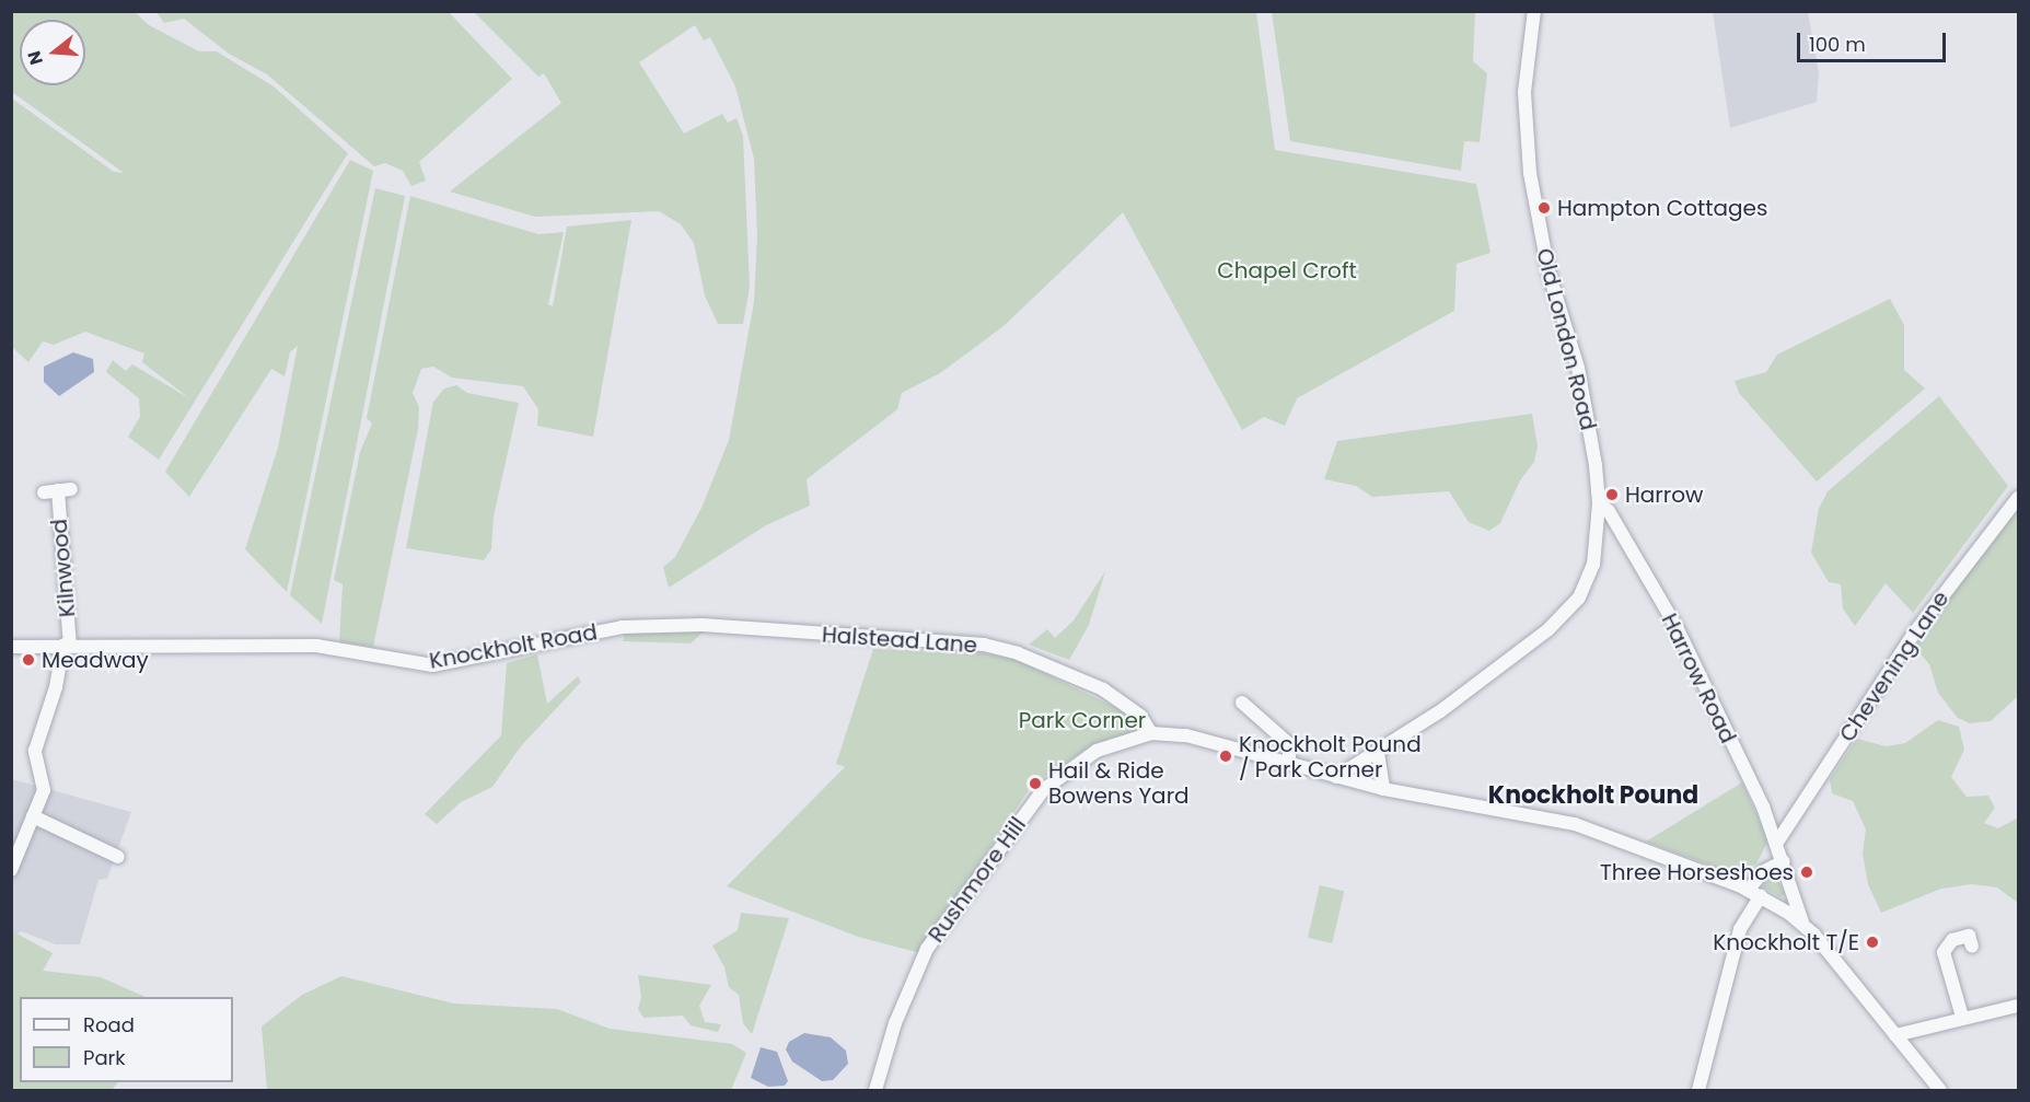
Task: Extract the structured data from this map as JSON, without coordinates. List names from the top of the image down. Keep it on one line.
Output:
{"streets":{"street":["Old London Road","Kilnwood","Halstead Lane","Knockholt Road","Chevening Lane","Harrow Road","Rushmore Hill"]},"crossings":[["Old London Road","Harrow Road"],["Kilnwood","Knockholt Road"],["Halstead Lane","Knockholt Road"],["Halstead Lane","Rushmore Hill"],["Chevening Lane","Harrow Road"]],"districts":["Knockholt Pound"],"parks":["Chapel Croft","Park Corner"],"places":["Hampton Cottages","Harrow","Meadway","Knockholt Pound / Park Corner","Hail & Ride Bowens Yard","Three Horseshoes","Knockholt T/E"],"legend":["Road","Park"],"scale_bar":"100 m","north":"left"}
